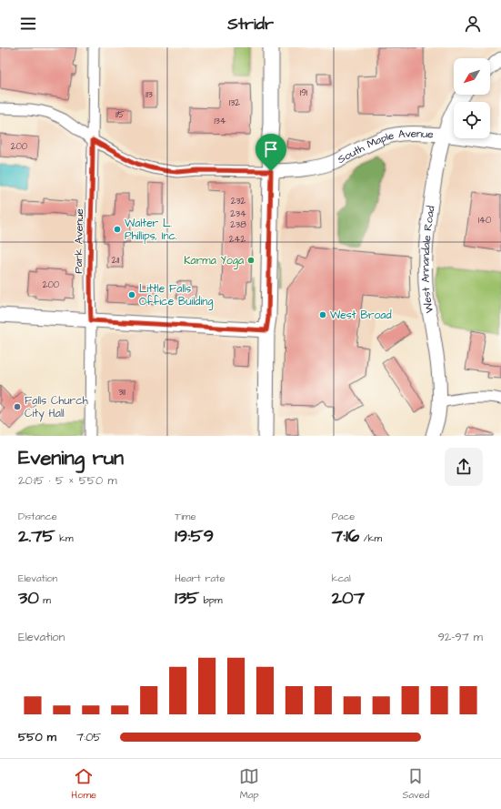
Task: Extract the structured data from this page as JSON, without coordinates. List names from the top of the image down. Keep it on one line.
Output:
{"streets":{"street":["South Maple Avenue","Park Avenue","West Annandale Road"]},"crossings":[["South Maple Avenue","West Annandale Road"]],"places":["Walter L. Phillips, Inc.","Karma Yoga","Little Falls Office Building","West Broad","Falls Church City Hall"],"house_numbers":["191","113","132","115","134","200","232","234","140","238","242","211","200","311"],"north":"bottom left","page":{"header":"Stridr","heading":["Evening run","20:15 · 5 × 550 m"],"stats":[["Distance","2.75 km"],["Time","19:59"],["Pace","7:16 /km"],["Elevation","30 m"],["Heart rate","135 bpm"],["kcal","207"]],"chart":["Elevation","92–97 m"],"list":[{"name":"550 m","note":"7:05"}],"tabs":["Home","Map","Saved"]}}
